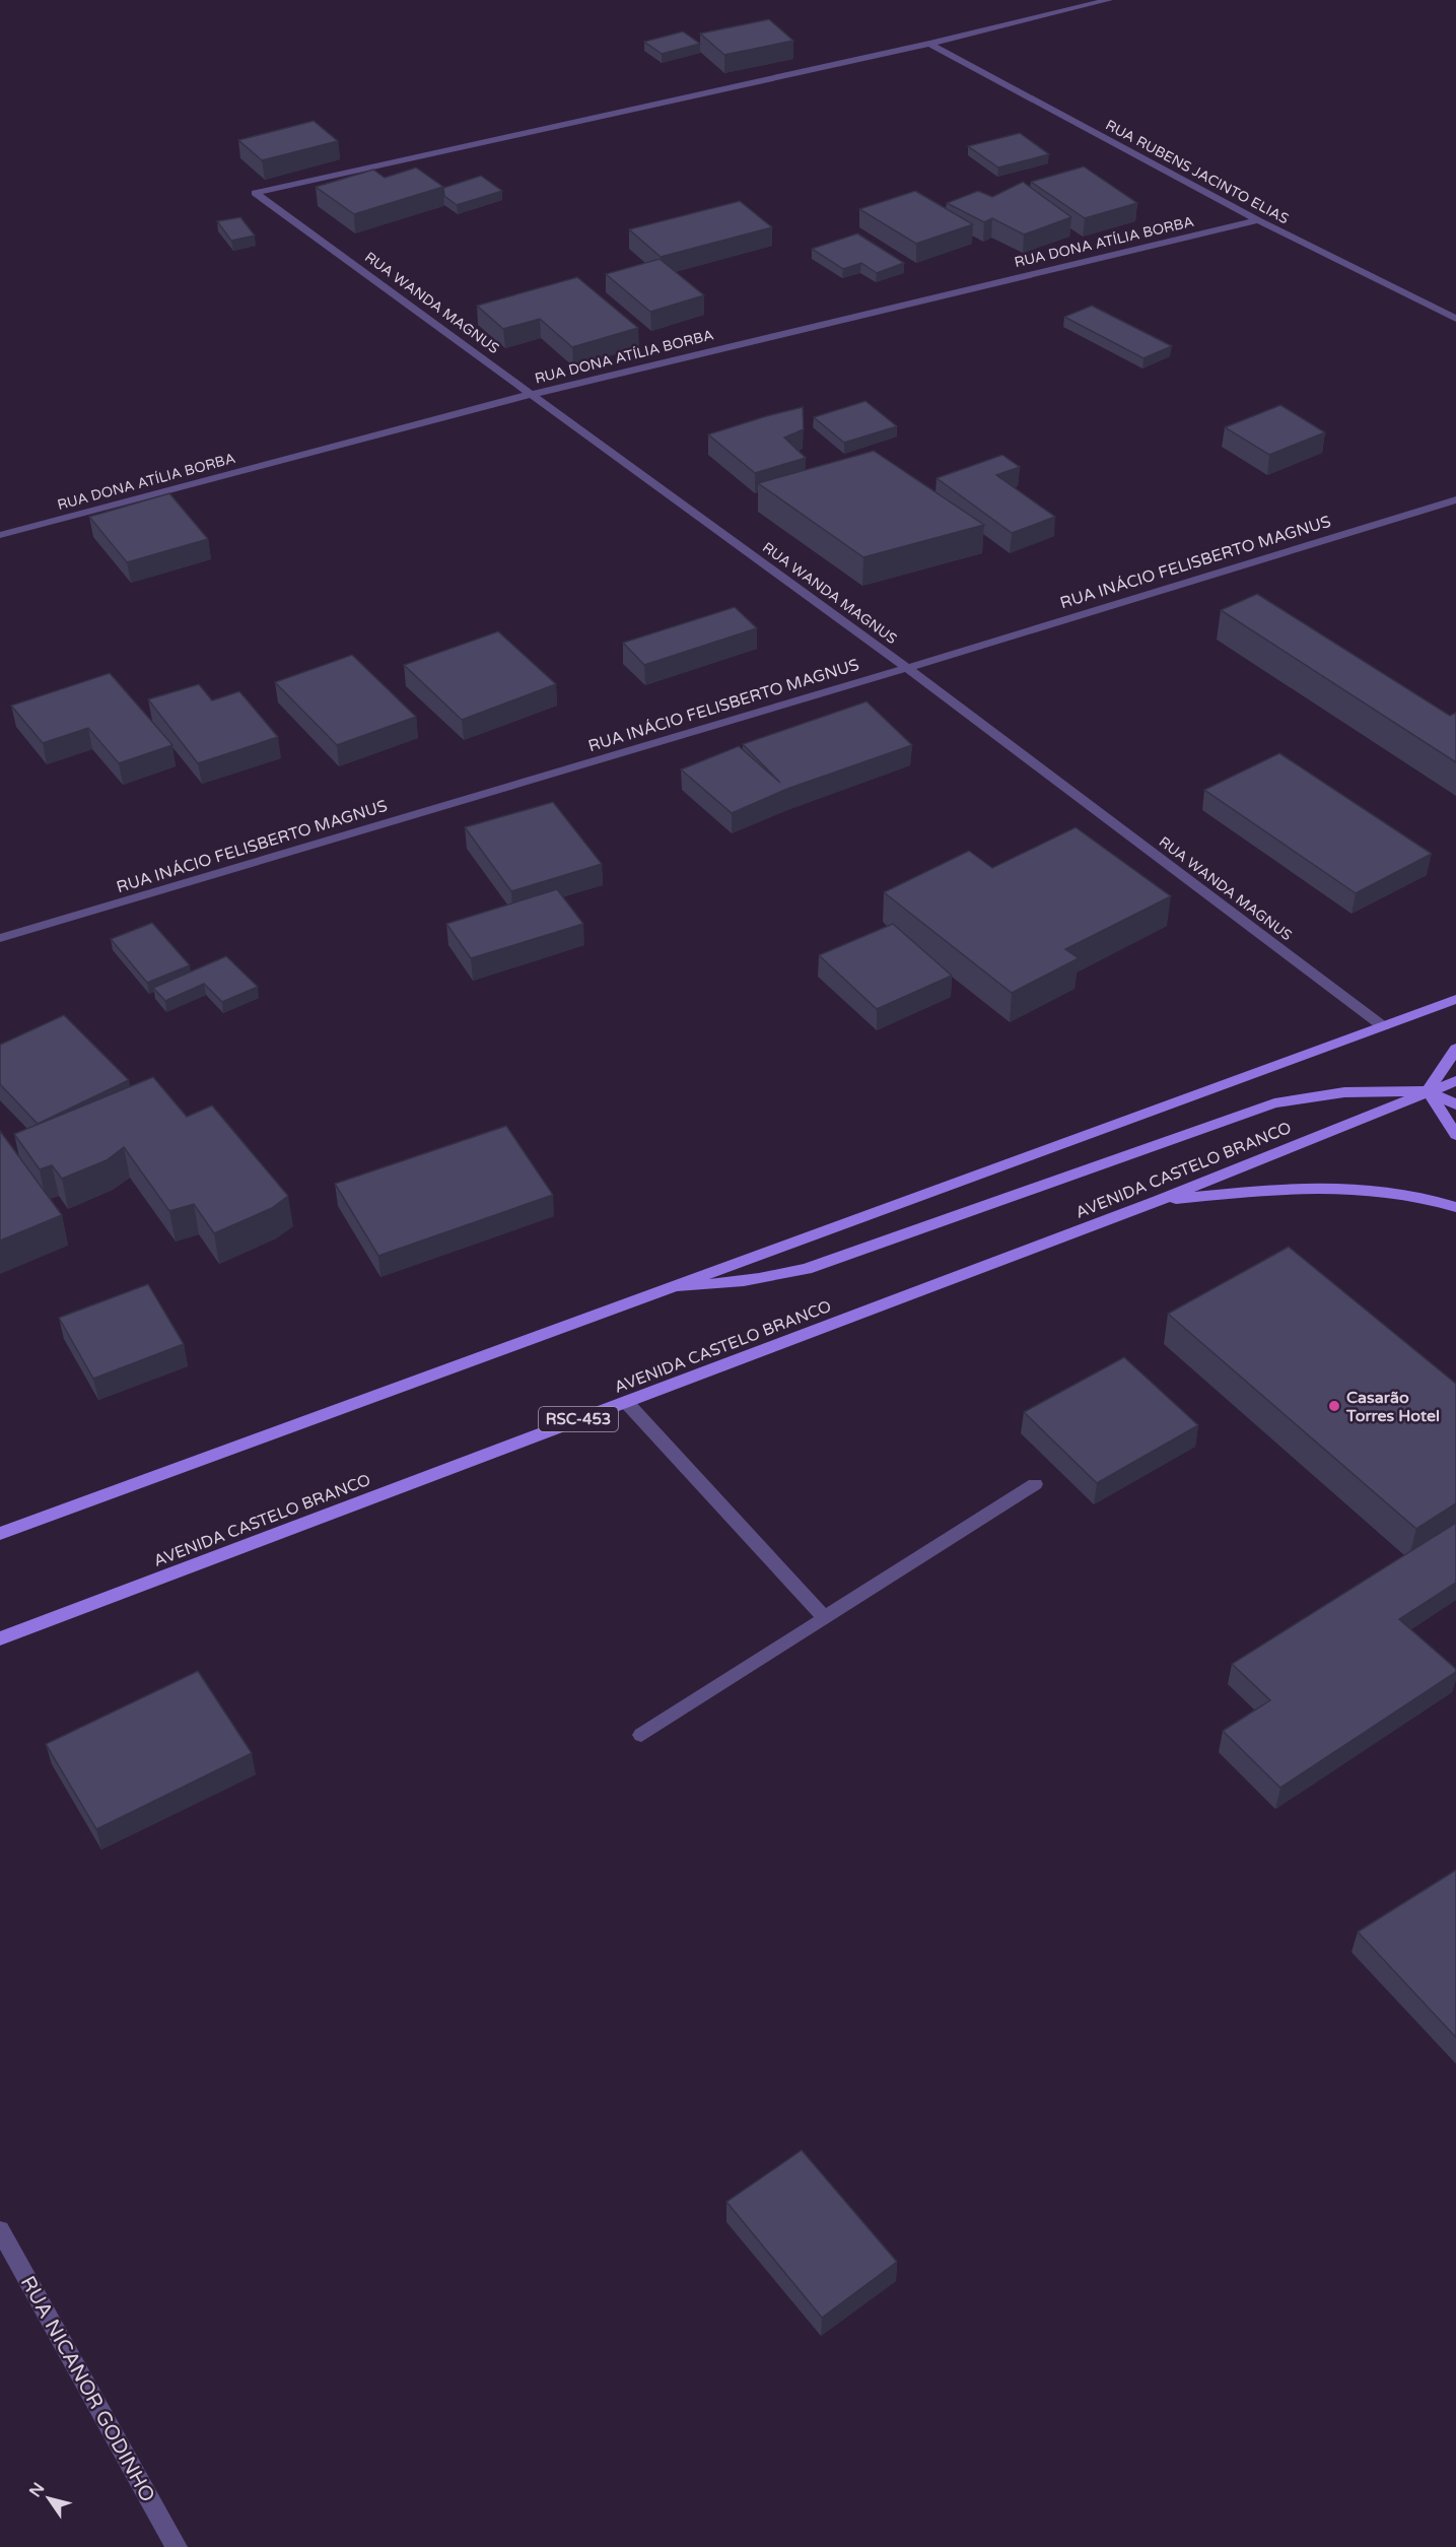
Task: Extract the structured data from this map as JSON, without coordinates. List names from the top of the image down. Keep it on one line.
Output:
{"streets":{"main road":["AVENIDA CASTELO BRANCO","RSC-453"],"street":["RUA RUBENS JACINTO ELIAS","RUA DONA ATÍLIA BORBA","RUA WANDA MAGNUS","RUA INÁCIO FELISBERTO MAGNUS","RUA NICANOR GODINHO"]},"crossings":[["RUA RUBENS JACINTO ELIAS","RUA DONA ATÍLIA BORBA"],["RUA RUBENS JACINTO ELIAS","RUA WANDA MAGNUS"],["RUA DONA ATÍLIA BORBA","RUA WANDA MAGNUS"],["RUA WANDA MAGNUS","RUA INÁCIO FELISBERTO MAGNUS"]],"places":["Casarão Torres Hotel"],"north":"top left"}
